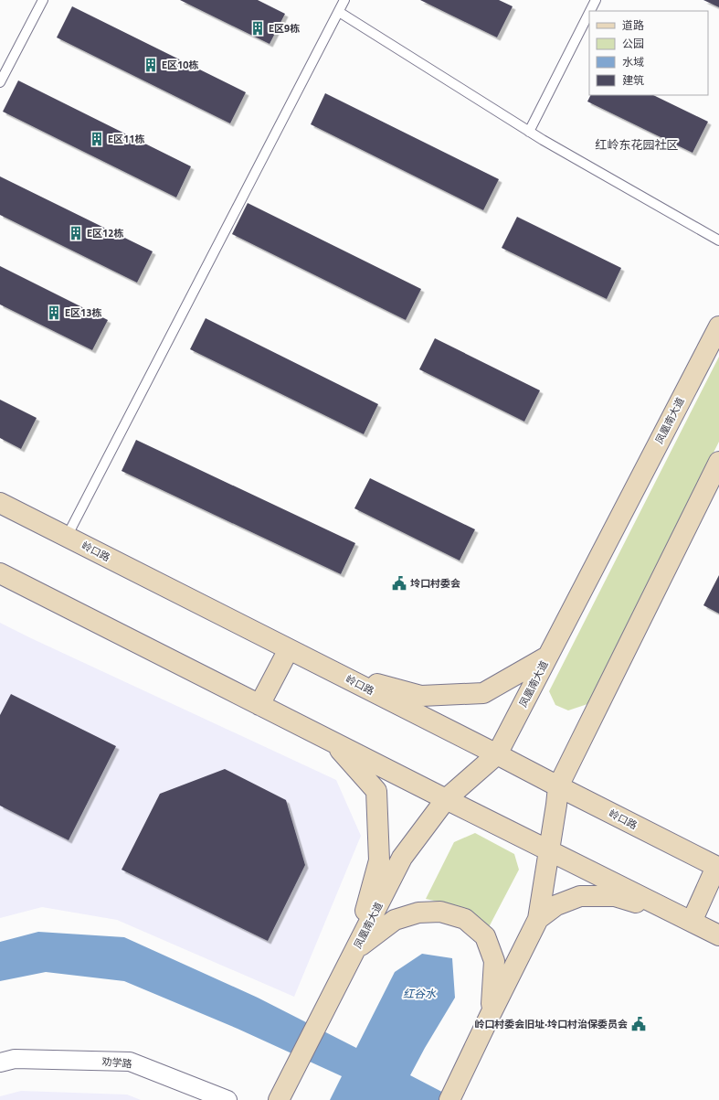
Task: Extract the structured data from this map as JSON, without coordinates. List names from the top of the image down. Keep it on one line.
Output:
{"streets":{"main road":["凤凰南大道","岭口路"],"street":["劝学路"]},"crossings":[["凤凰南大道","岭口路"]],"districts":["红岭东花园社区"],"water":["红谷水"],"places":{"building":["E区9栋","E区10栋","E区11栋","E区12栋","E区13栋"],"public building":["坽口村委会","岭口村委会旧址·坽口村治保委员会"]},"legend":["道路","公园","水域","建筑"]}
